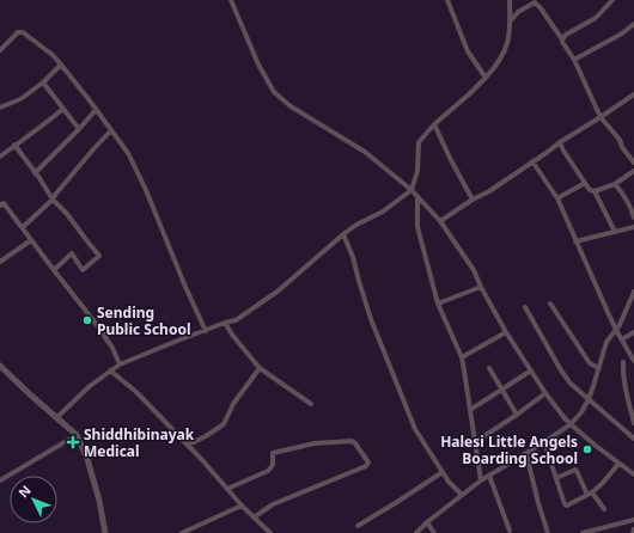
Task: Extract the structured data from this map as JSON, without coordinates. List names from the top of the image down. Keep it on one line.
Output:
{"places":{"other":["Sending Public School","Halesi Little Angels Boarding School"],"health":["Shiddhibinayak Medical"]},"north":"top left"}
